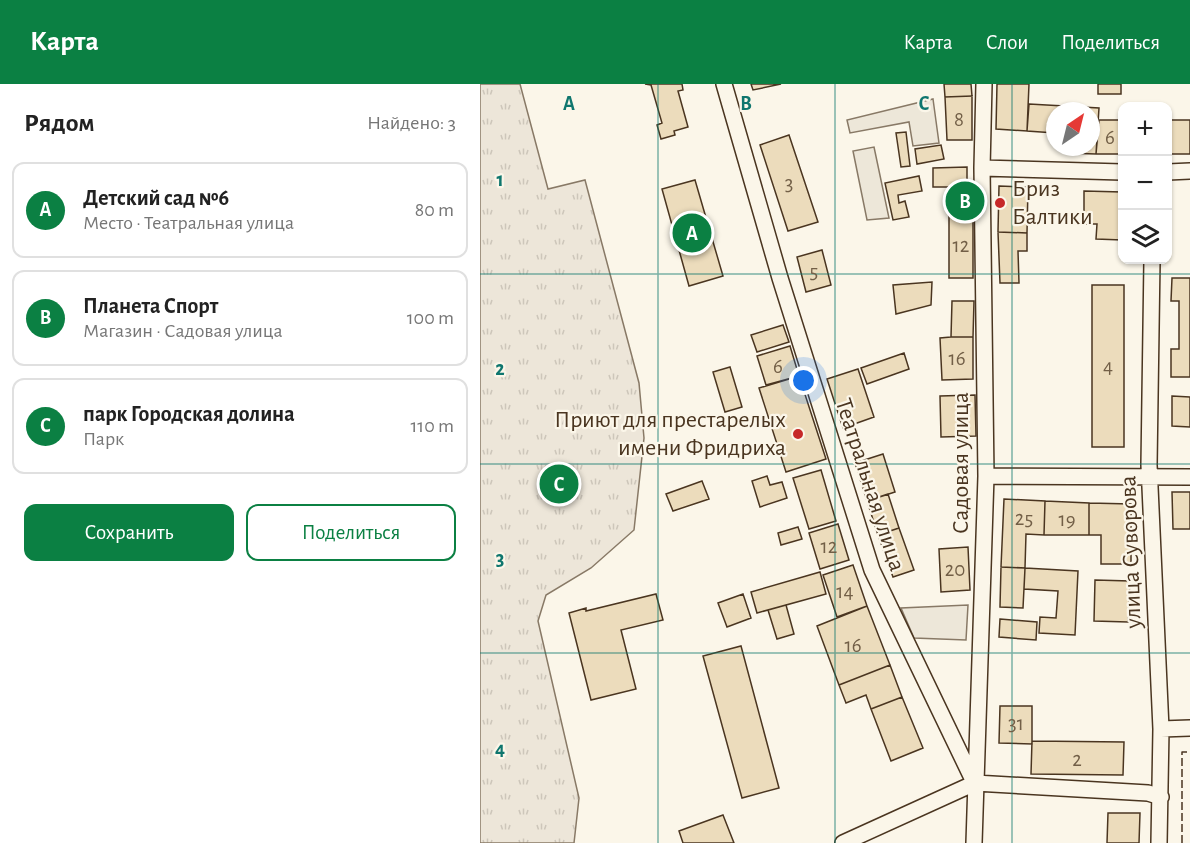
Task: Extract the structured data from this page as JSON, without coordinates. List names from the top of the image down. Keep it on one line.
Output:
{"streets":{"street":["Садовая улица","Театральная улица","улица Суворова"]},"crossings":[["Садовая улица","Театральная улица"]],"places":["Бриз Балтики","Приют для престарелых имени Фридриха"],"house_numbers":["8","6","3","12","5","16","6","4","25","19","12","20","14","16","31","2"],"north":"top right","page":{"header":"Карта","nav":["Карта","Слои","Поделиться"],"heading":["Рядом","Найдено: 3"],"map_buttons":["+","−"],"list":[{"mark":"A","name":"Детский сад №6","note":"Место · Театральная улица","value":"80 m"},{"mark":"B","name":"Планета Спорт","note":"Магазин · Садовая улица","value":"100 m"},{"mark":"C","name":"парк Городская долина","note":"Парк","value":"110 m"}],"pins":["B","A","C"],"buttons":["Сохранить","Поделиться"]},"grid":{"columns":["A","B","C"],"rows":["1","2","3","4"]}}
